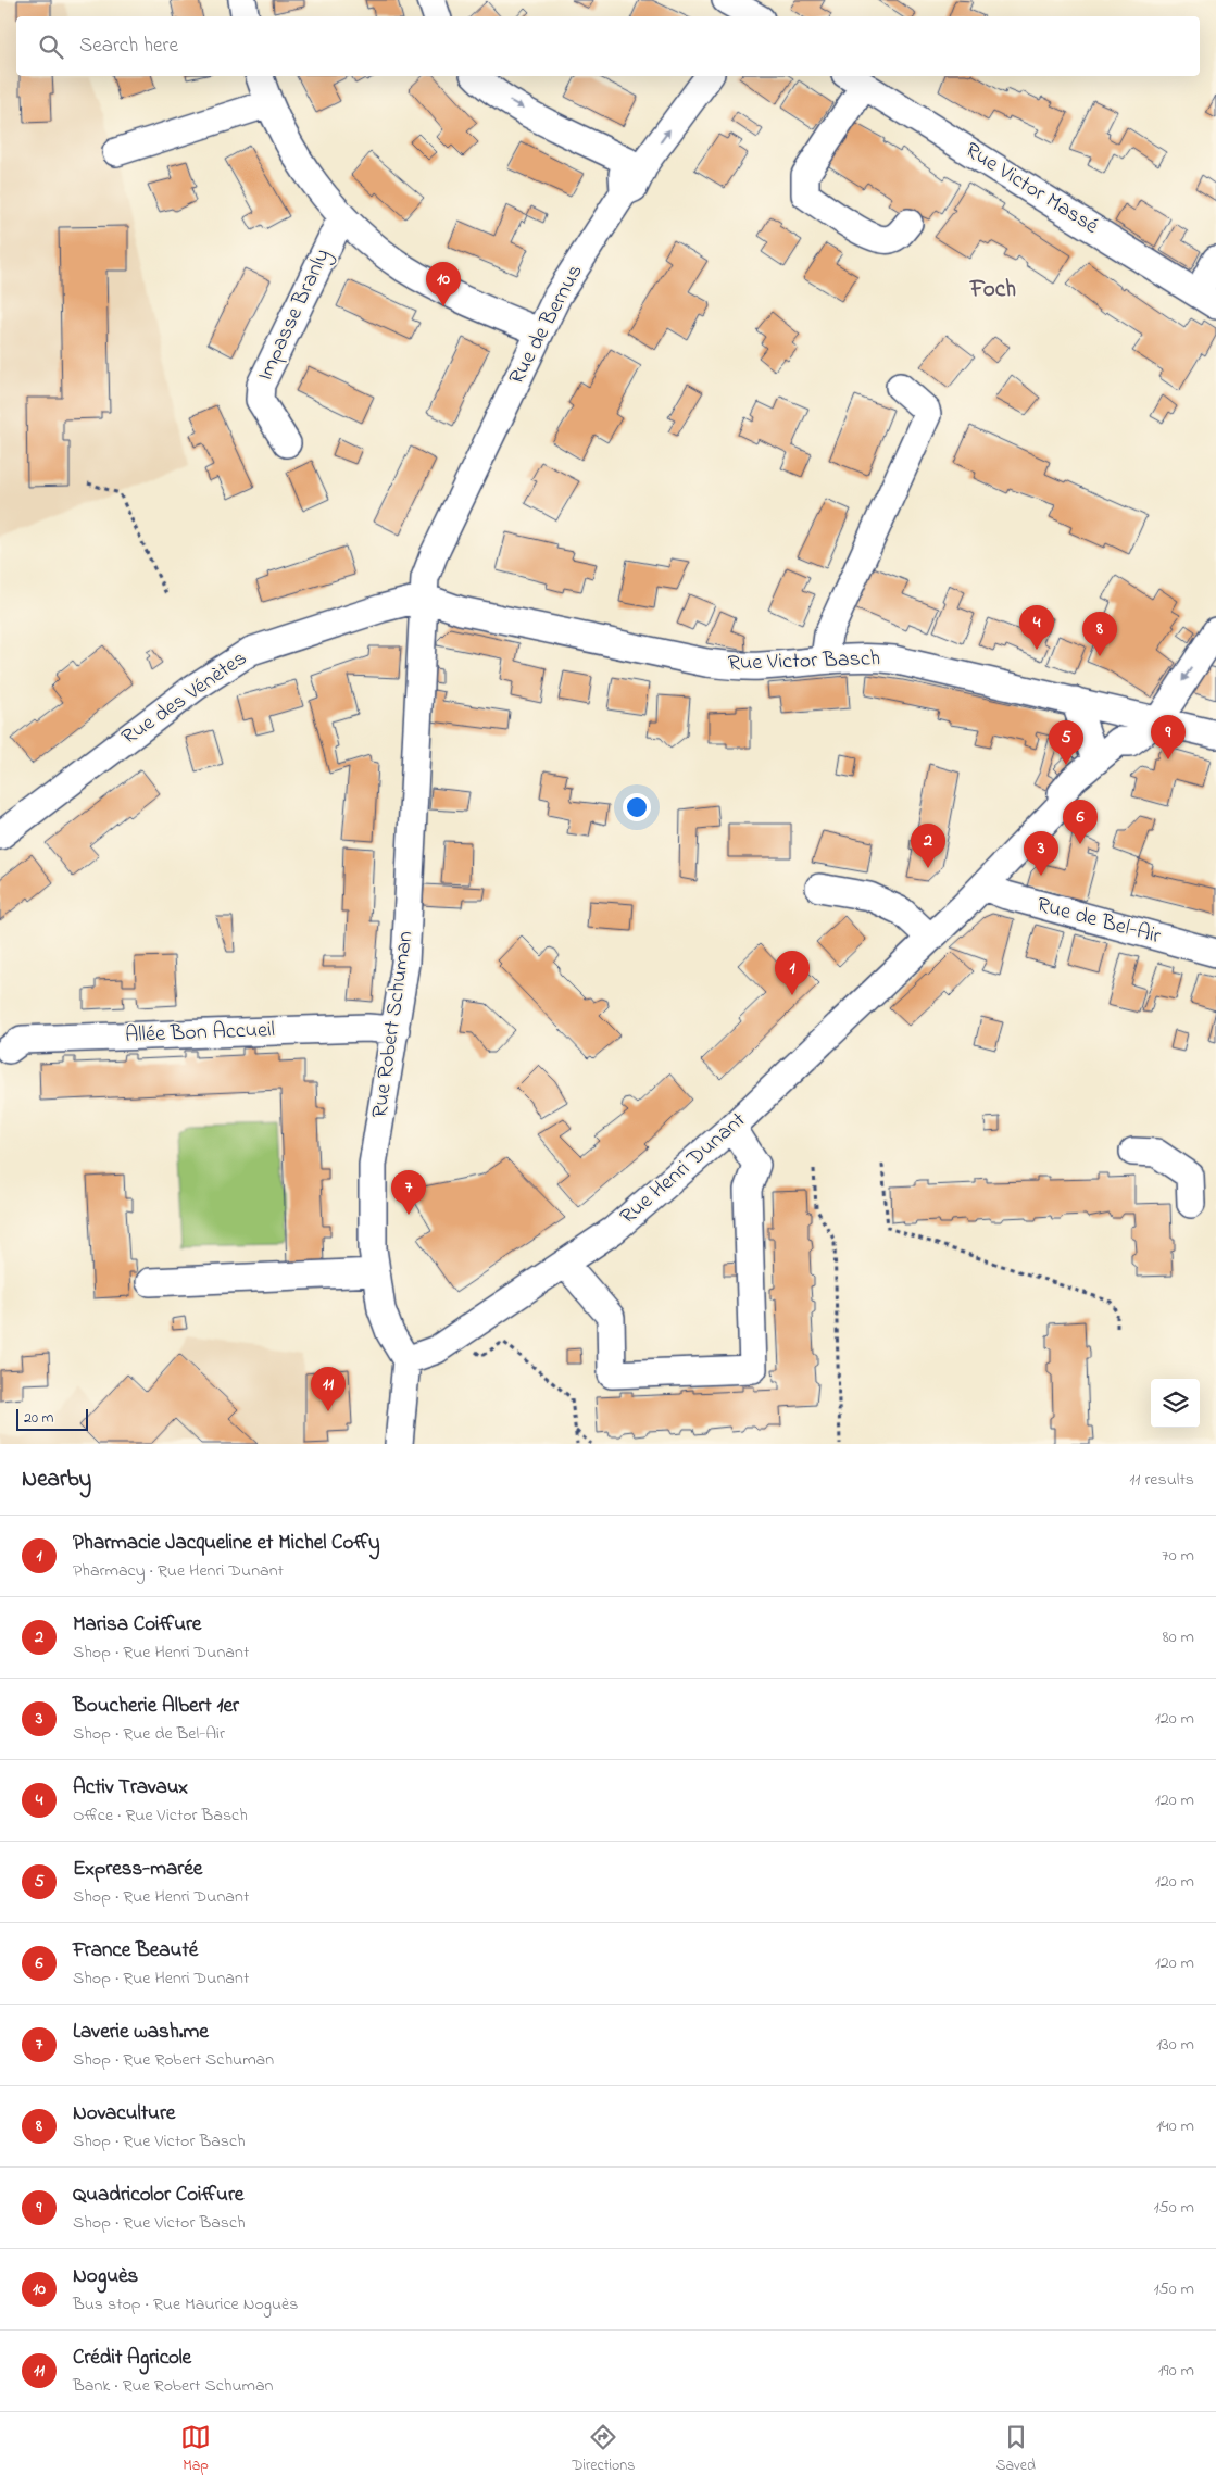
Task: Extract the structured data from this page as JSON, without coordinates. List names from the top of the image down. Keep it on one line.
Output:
{"streets":{"street":["Rue Victor Massé","Impasse Branly","Rue de Bernus","Rue Victor Basch","Rue des Vénètes","Rue de Bel-Air","Rue Robert Schuman","Allée Bon Accueil","Rue Henri Dunant"]},"crossings":[["Rue de Bernus","Rue Victor Basch"],["Rue de Bernus","Rue des Vénètes"],["Rue de Bernus","Rue Robert Schuman"],["Rue Victor Basch","Rue des Vénètes"],["Rue Victor Basch","Rue Robert Schuman"],["Rue Victor Basch","Rue Henri Dunant"],["Rue des Vénètes","Rue Robert Schuman"],["Rue de Bel-Air","Rue Henri Dunant"],["Rue Robert Schuman","Allée Bon Accueil"],["Rue Robert Schuman","Rue Henri Dunant"]],"districts":["Foch"],"scale_bar":"20 m","page":{"search":"Search here","pins":["10","4","8","9","5","6","2","3","1","7","11"],"scale":"20 m","heading":["Nearby","11 results"],"list":[{"mark":"1","name":"Pharmacie Jacqueline et Michel Coffy","note":"Pharmacy · Rue Henri Dunant","value":"70 m"},{"mark":"2","name":"Marisa Coiffure","note":"Shop · Rue Henri Dunant","value":"80 m"},{"mark":"3","name":"Boucherie Albert 1er","note":"Shop · Rue de Bel-Air","value":"120 m"},{"mark":"4","name":"Activ Travaux","note":"Office · Rue Victor Basch","value":"120 m"},{"mark":"5","name":"Express-marée","note":"Shop · Rue Henri Dunant","value":"120 m"},{"mark":"6","name":"France Beauté","note":"Shop · Rue Henri Dunant","value":"120 m"},{"mark":"7","name":"Laverie wash.me","note":"Shop · Rue Robert Schuman","value":"130 m"},{"mark":"8","name":"Novaculture","note":"Shop · Rue Victor Basch","value":"140 m"},{"mark":"9","name":"Quadricolor Coiffure","note":"Shop · Rue Victor Basch","value":"150 m"},{"mark":"10","name":"Noguès","note":"Bus stop · Rue Maurice Noguès","value":"150 m"},{"mark":"11","name":"Crédit Agricole","note":"Bank · Rue Robert Schuman","value":"190 m"}],"nav":["Map","Directions","Saved"]}}
